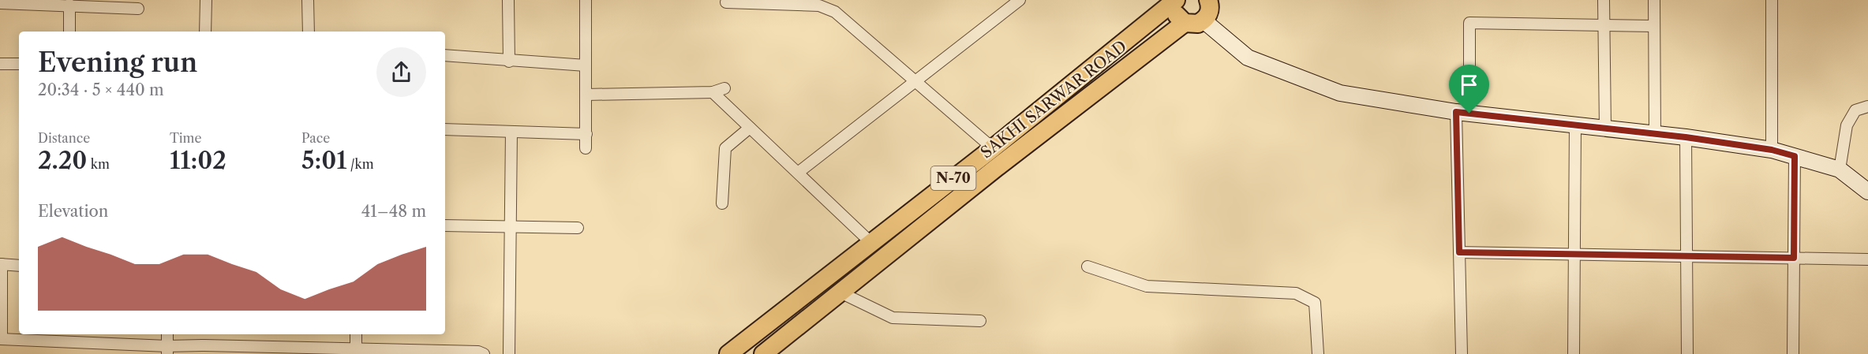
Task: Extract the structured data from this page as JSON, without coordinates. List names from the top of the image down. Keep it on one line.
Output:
{"streets":{"highway":["SAKHI SARWAR ROAD","N-70"]},"crossings":[["SAKHI SARWAR ROAD","N-70"]],"page":{"heading":["Evening run","20:34 · 5 × 440 m"],"stats":[["Distance","2.20 km"],["Time","11:02"],["Pace","5:01 /km"]],"chart":["Elevation","41–48 m"]}}
